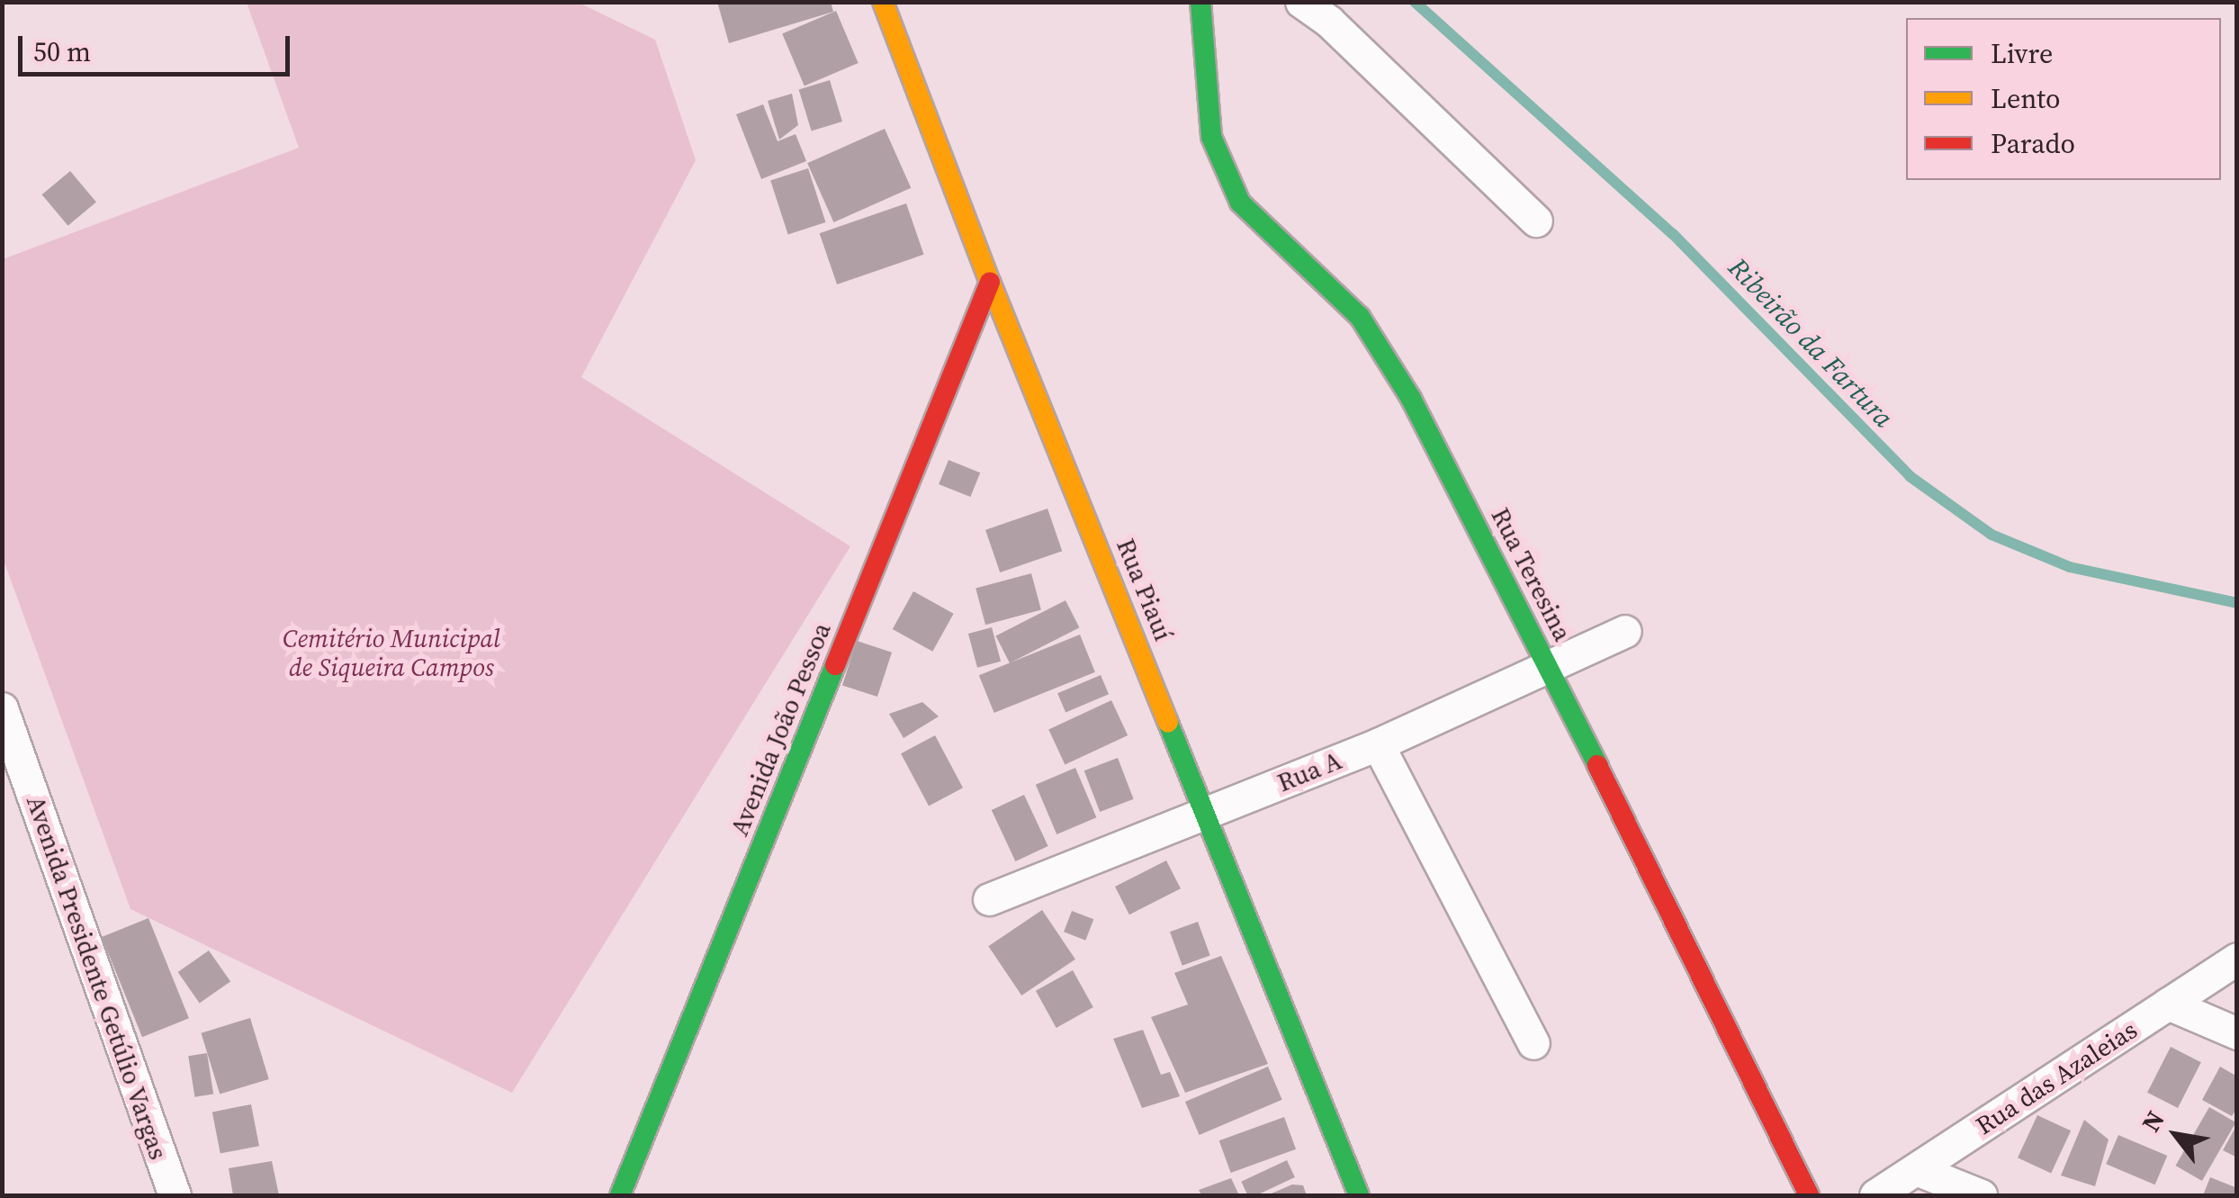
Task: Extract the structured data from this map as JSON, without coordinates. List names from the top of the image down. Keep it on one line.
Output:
{"streets":{"street":["Rua Teresina","Rua Piauí","Avenida João Pessoa","Rua A","Avenida Presidente Getúlio Vargas","Rua das Azaleias"]},"crossings":[["Rua Teresina","Rua A"],["Rua Piauí","Avenida João Pessoa"],["Rua Piauí","Rua A"]],"water":["Ribeirão da Fartura"],"parks":["Cemitério Municipal de Siqueira Campos"],"legend":["Livre","Lento","Parado"],"scale_bar":"50 m","north":"top left"}
